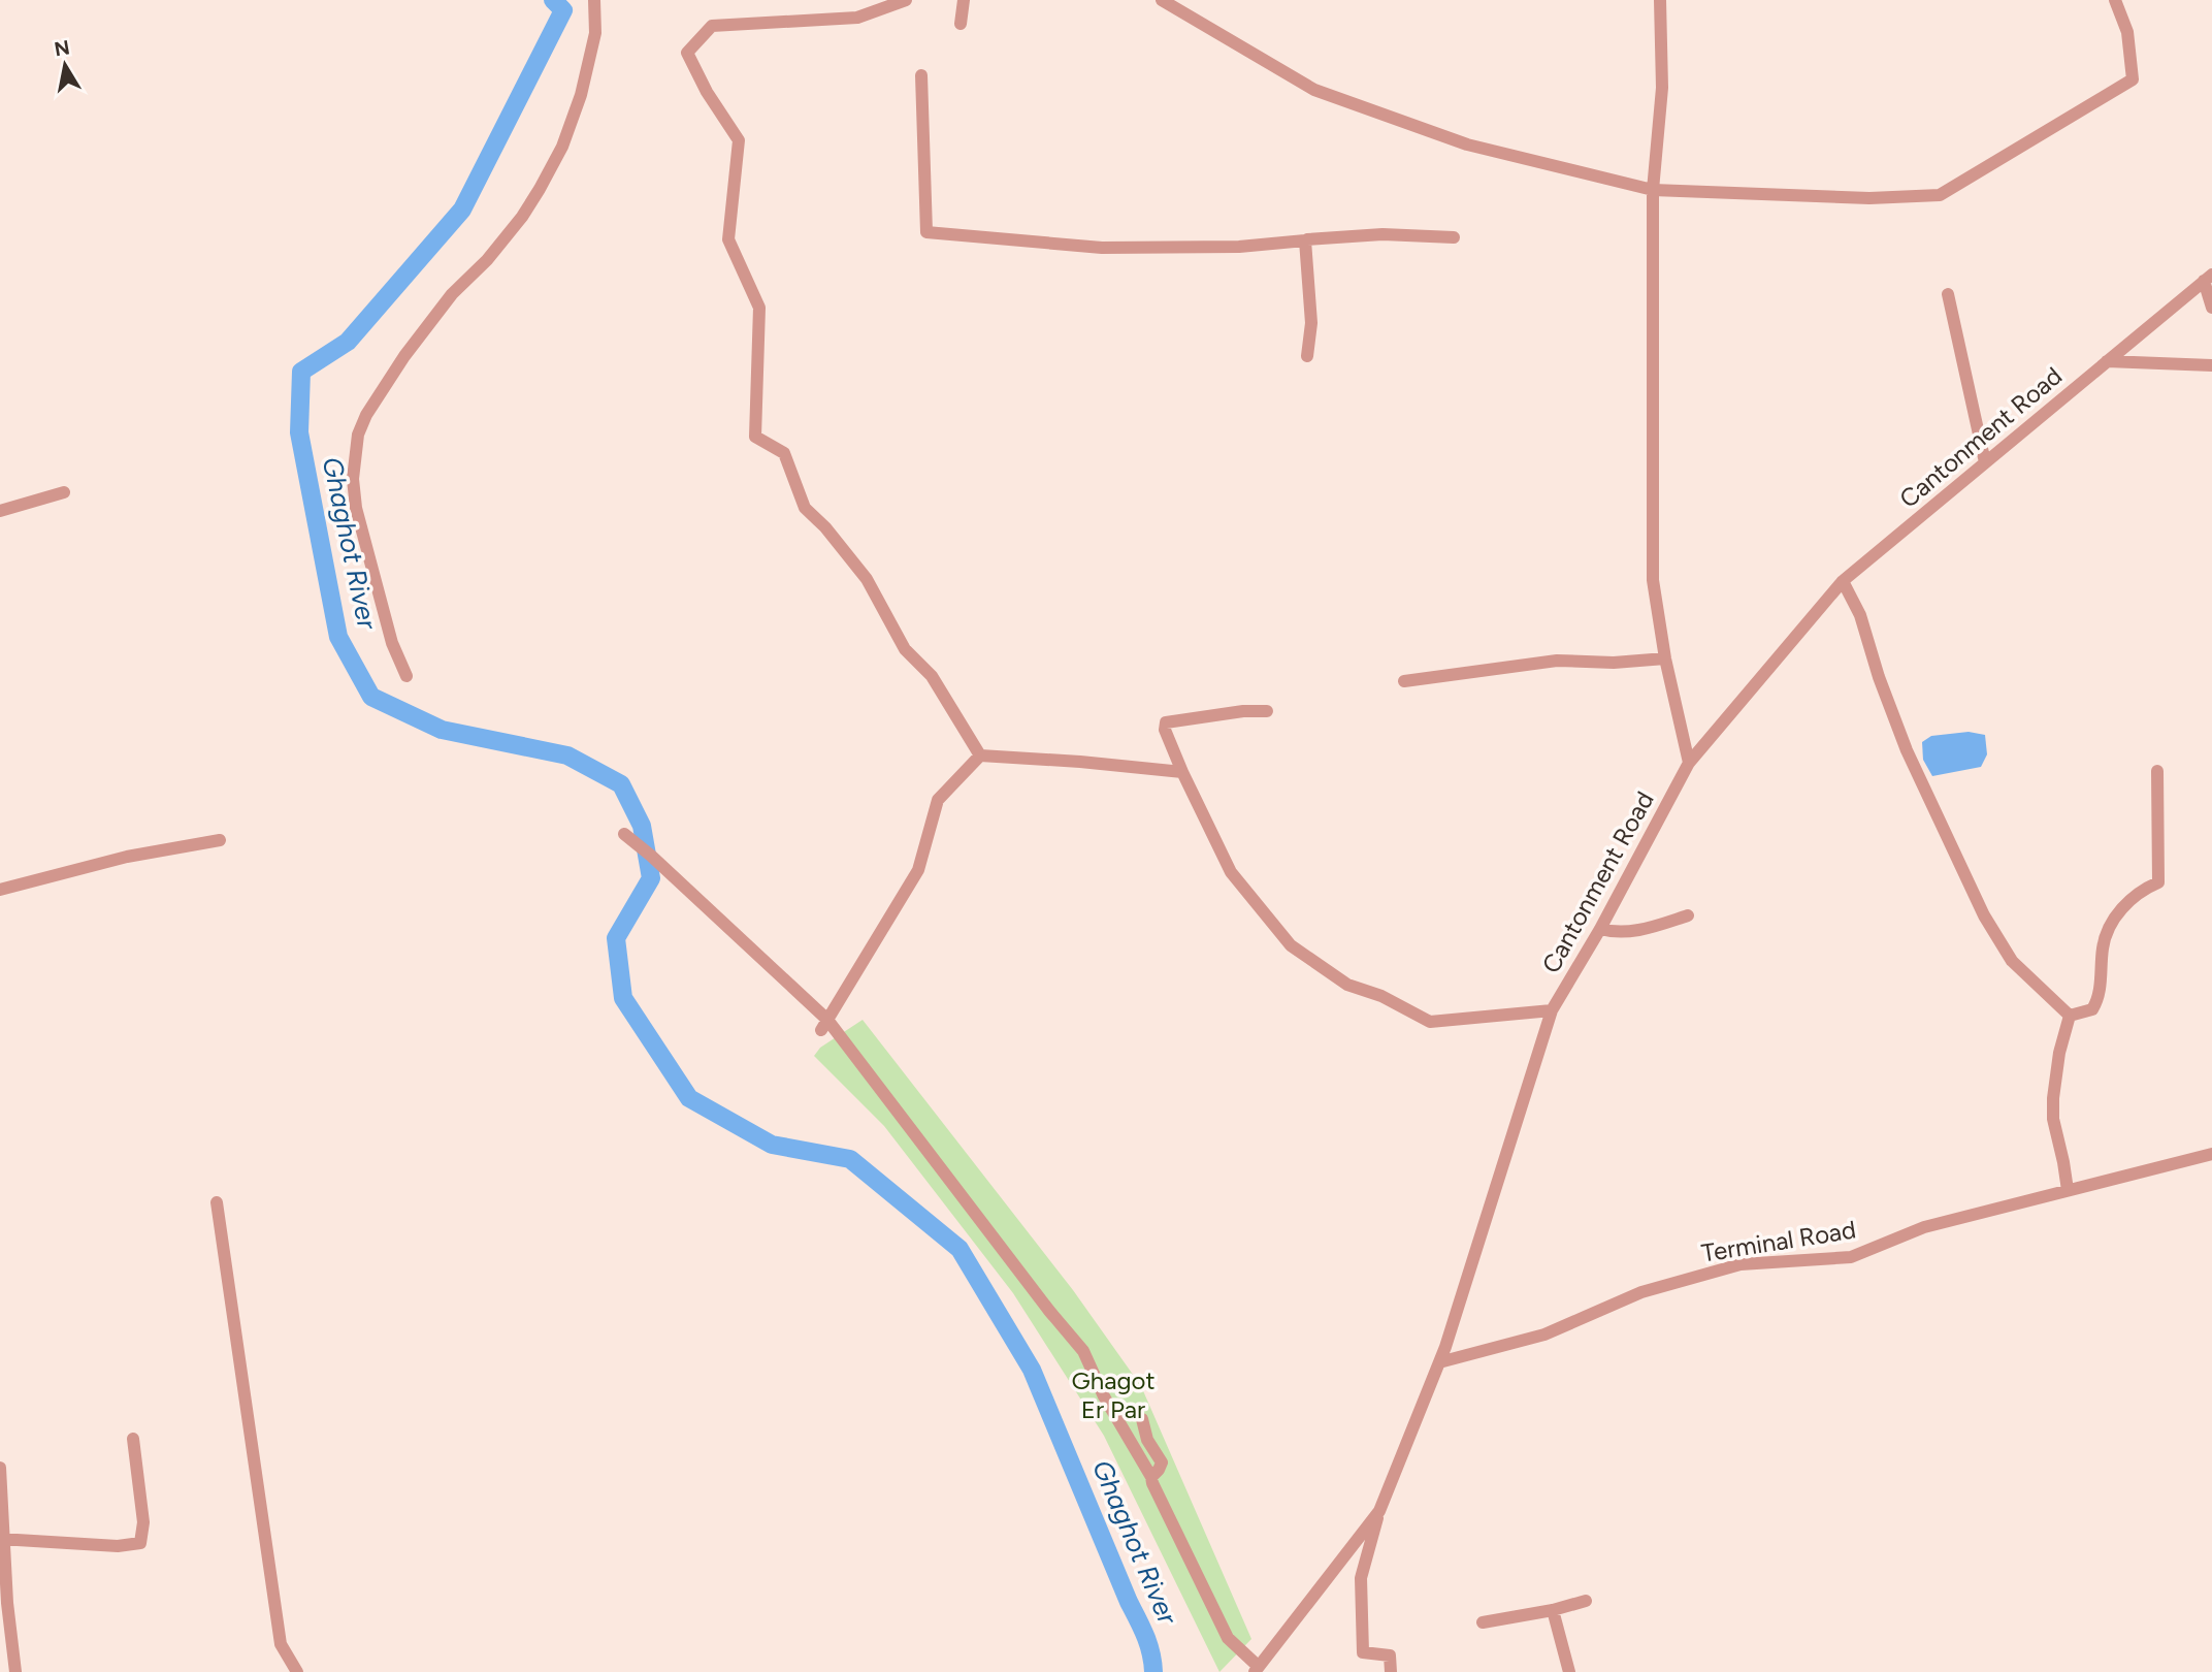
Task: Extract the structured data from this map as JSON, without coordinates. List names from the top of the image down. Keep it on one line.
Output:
{"streets":{"street":["Cantonment Road","Terminal Road"]},"crossings":[["Cantonment Road","Terminal Road"]],"water":["Ghaghot River"],"parks":["Ghagot Er Par"],"north":"top"}
